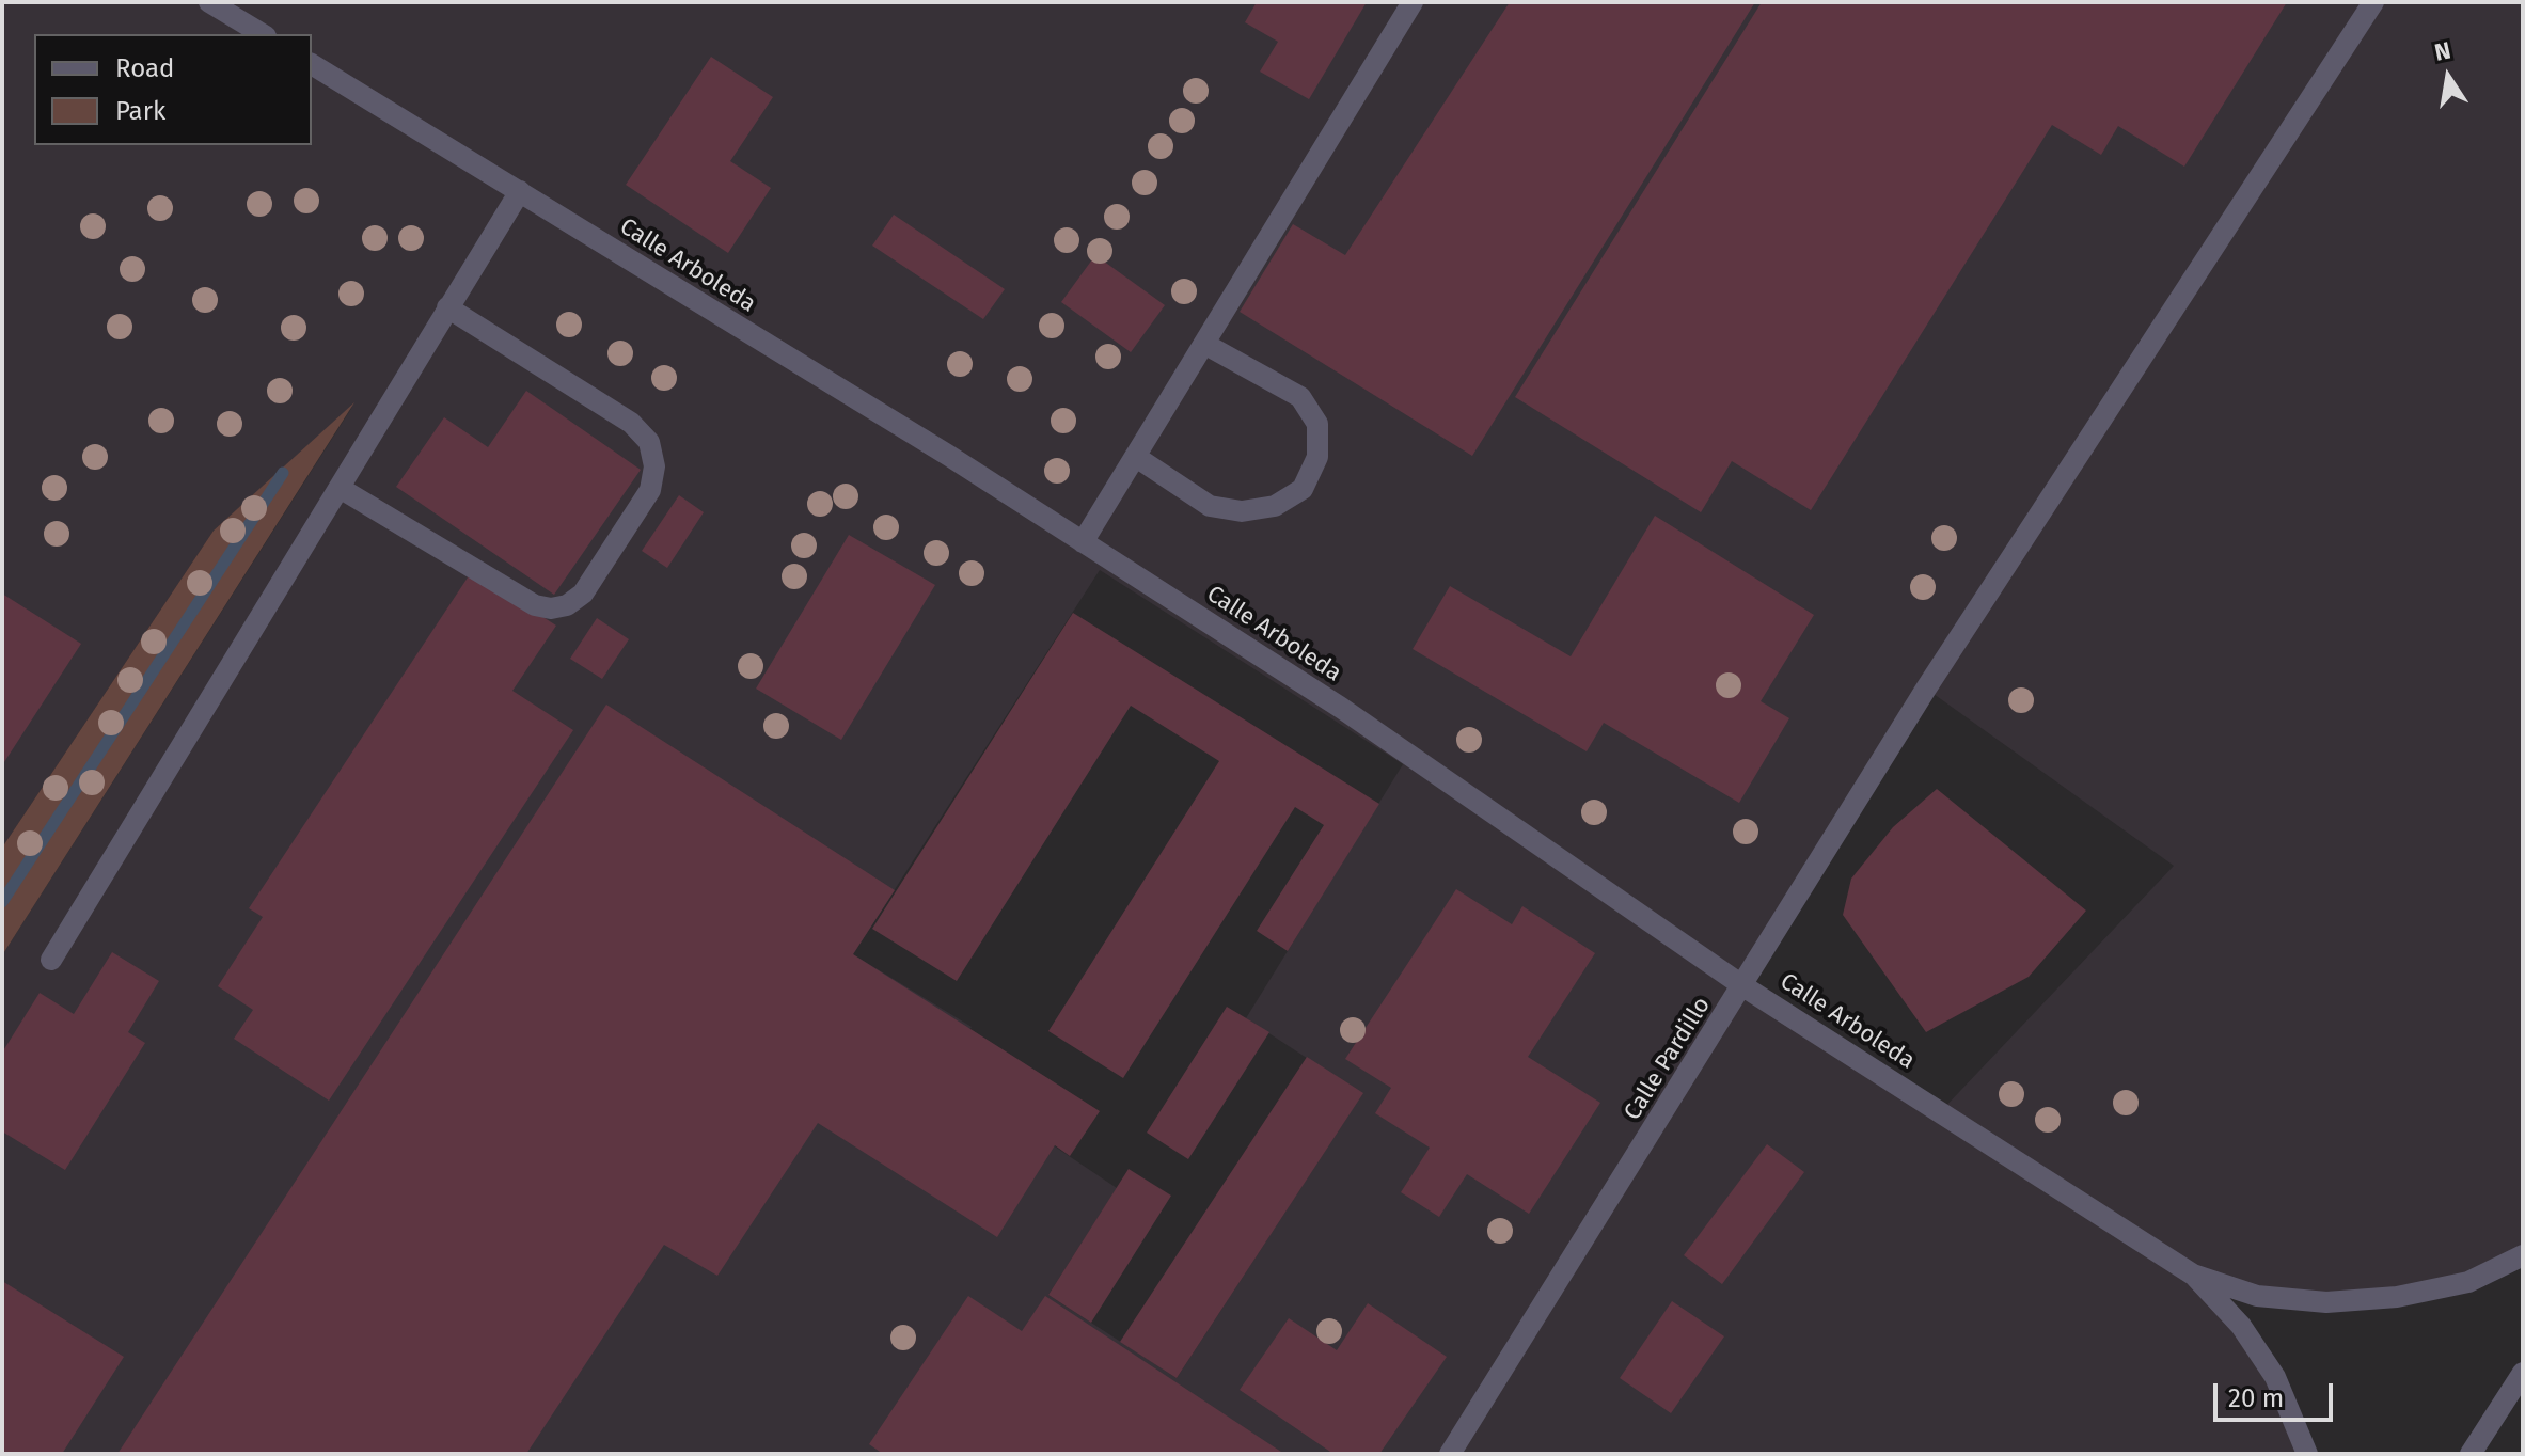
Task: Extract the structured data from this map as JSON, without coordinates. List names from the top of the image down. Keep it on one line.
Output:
{"streets":{"street":["Calle Arboleda","Calle Pardillo"]},"crossings":[["Calle Arboleda","Calle Pardillo"]],"legend":["Road","Park"],"scale_bar":"20 m","north":"top"}
